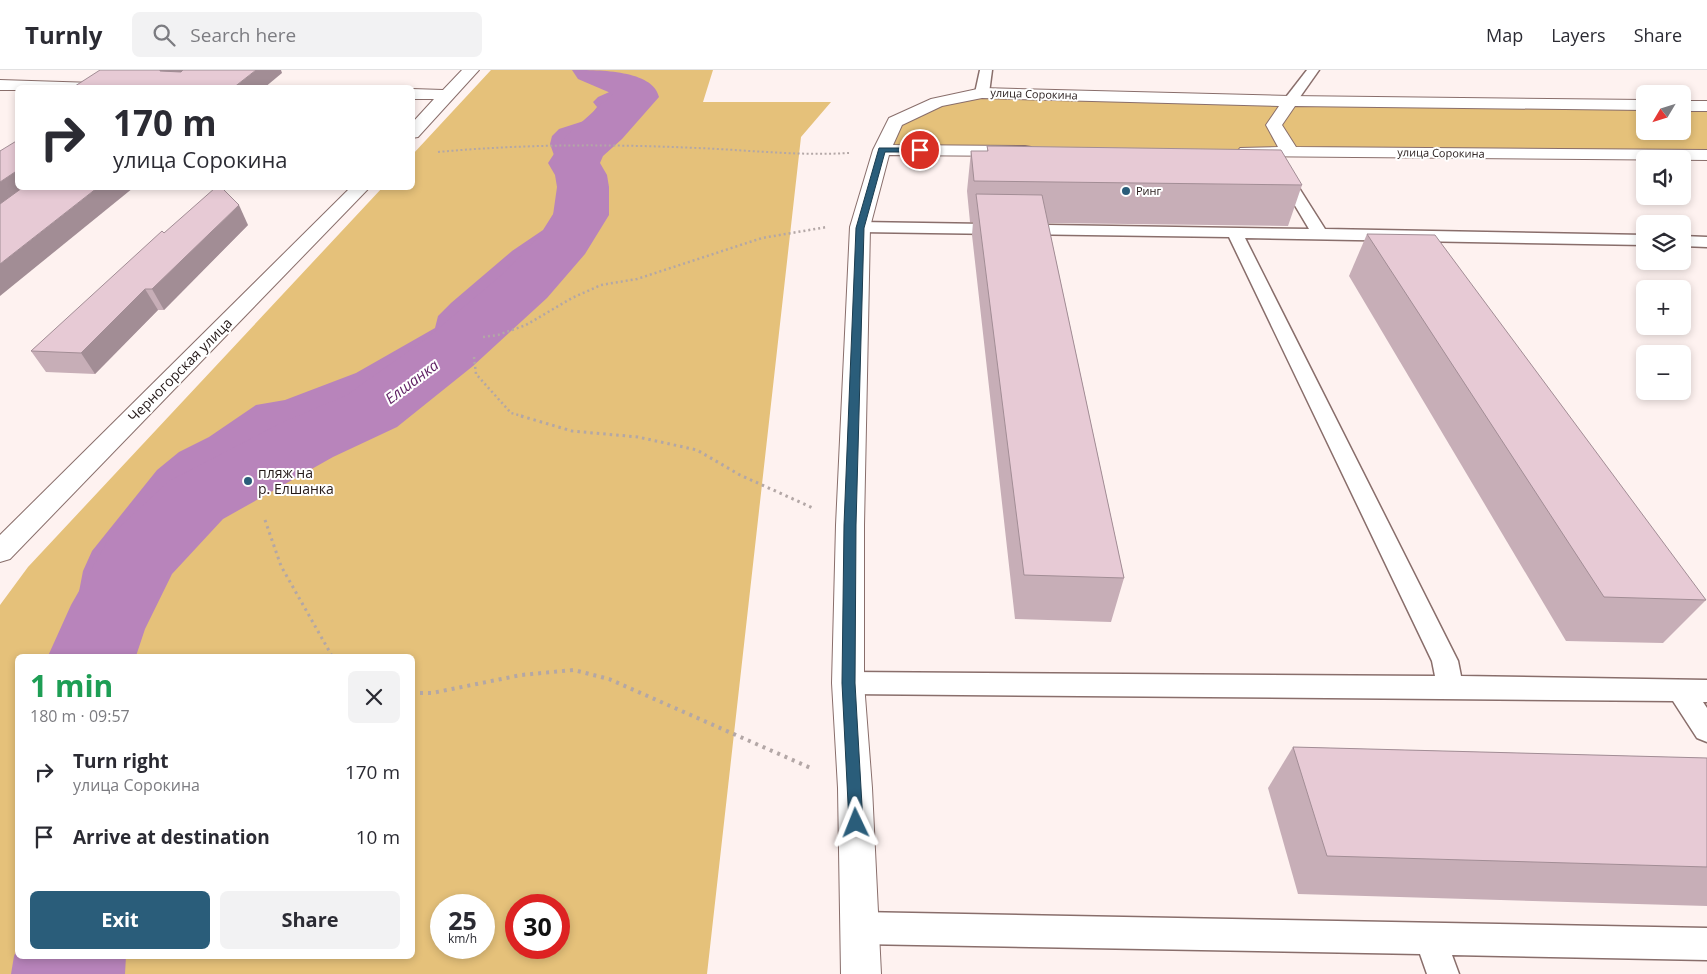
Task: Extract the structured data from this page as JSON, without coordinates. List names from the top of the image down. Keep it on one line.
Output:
{"streets":{"street":["улица Сорокина","Черногорская улица"]},"water":["Елшанка"],"places":["Ринг","пляж на р. Елшанка"],"north":"bottom left","page":{"header":"Turnly","search":"Search here","nav":["Map","Layers","Share"],"map_buttons":["+","−"],"turn":["170 m","улица Сорокина"],"heading":["1 min","180 m · 09:57"],"list":[{"name":"Turn right","note":"улица Сорокина","value":"170 m"},{"name":"Arrive at destination","value":"10 m"}],"buttons":["Exit","Share"],"speed":"25 km/h","limit":"30"}}
